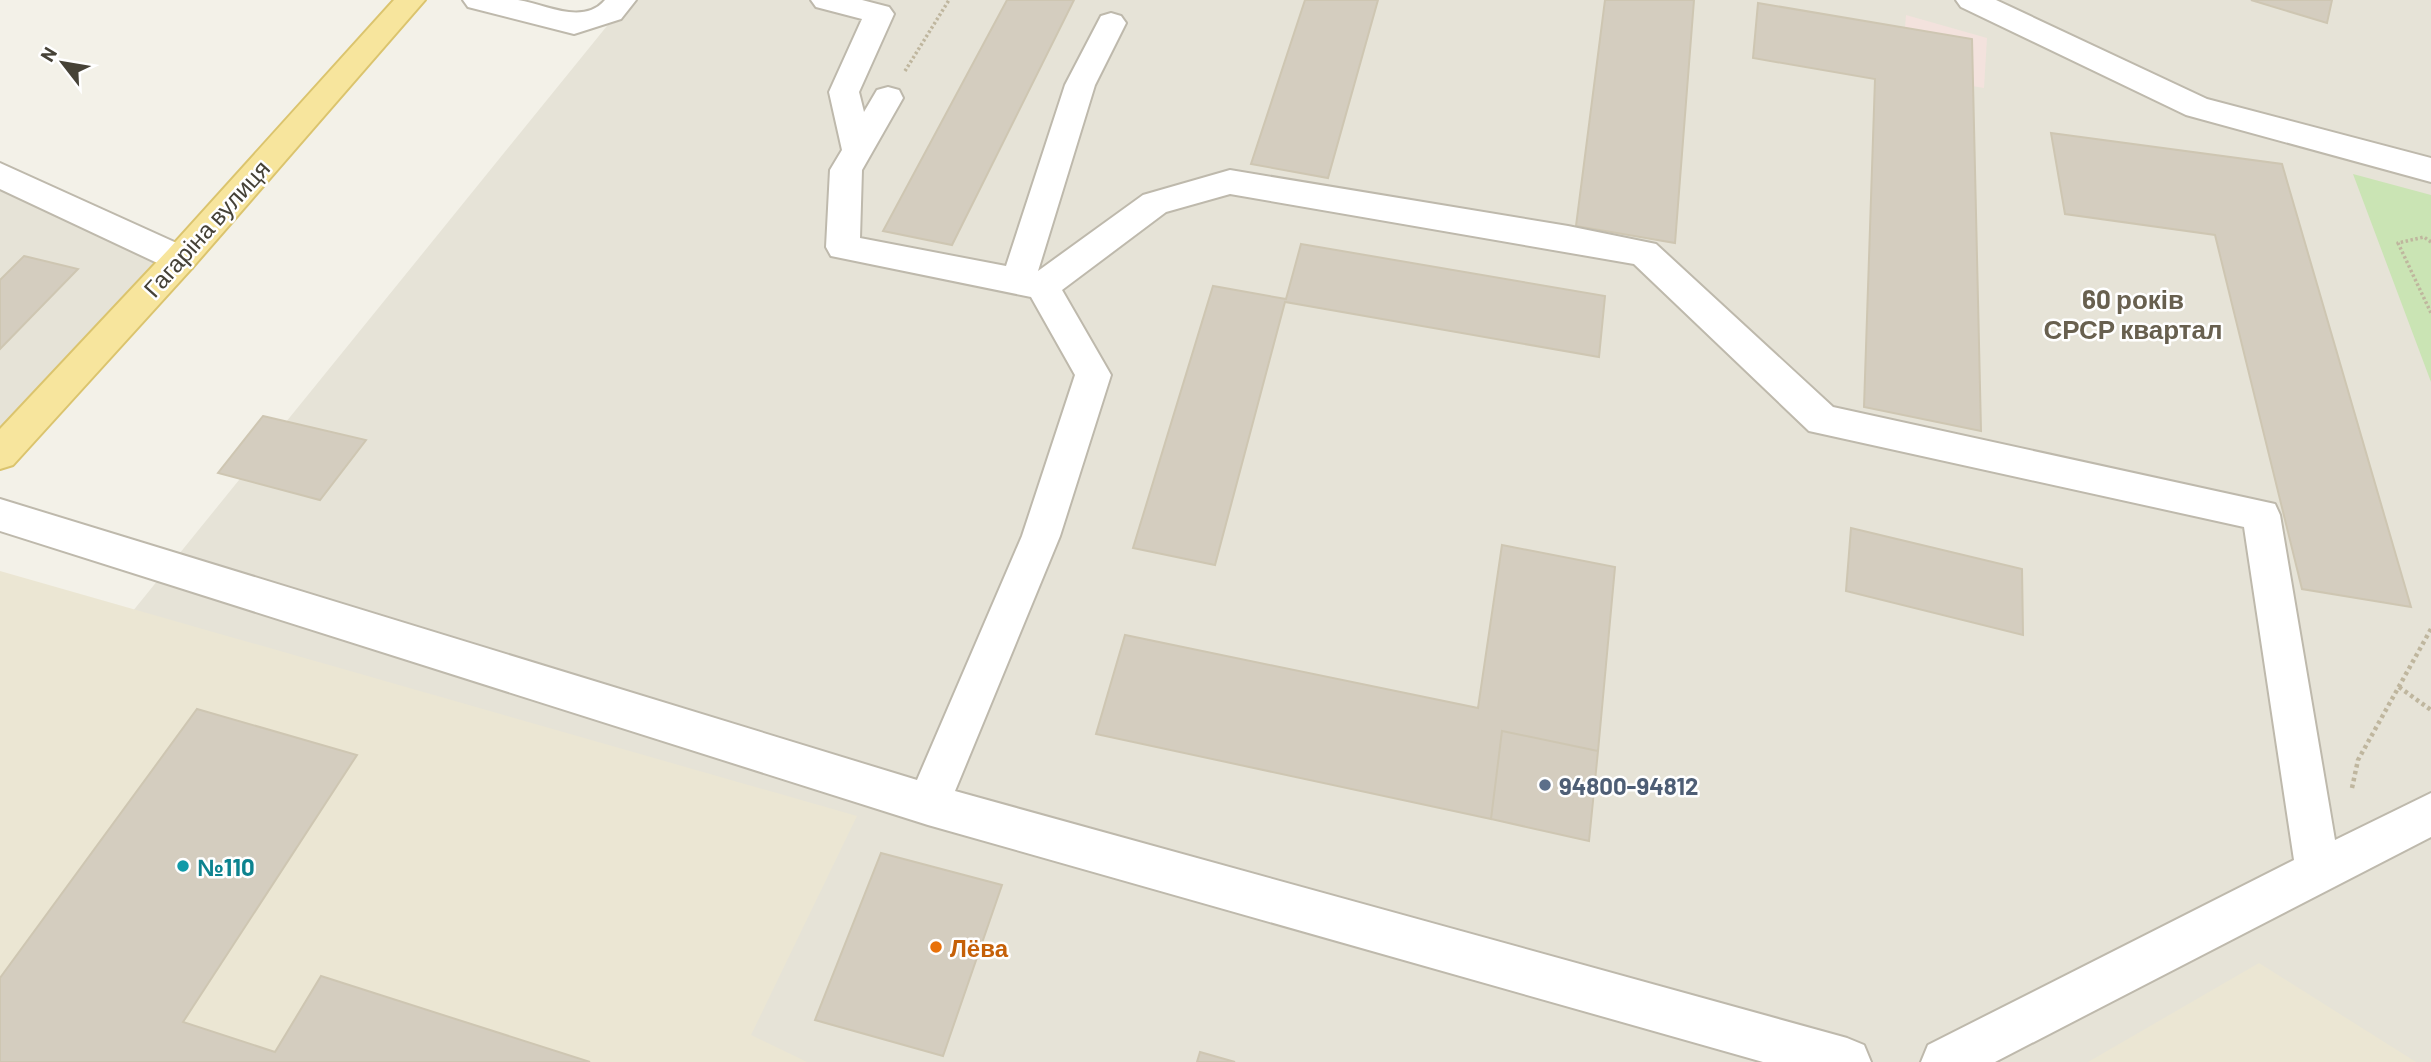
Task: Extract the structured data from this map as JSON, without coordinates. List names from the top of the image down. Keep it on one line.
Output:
{"streets":{"main road":["Гагаріна вулиця"]},"districts":["60 років СРСР квартал"],"places":["94800-94812","№110","Лёва"],"north":"top left"}
